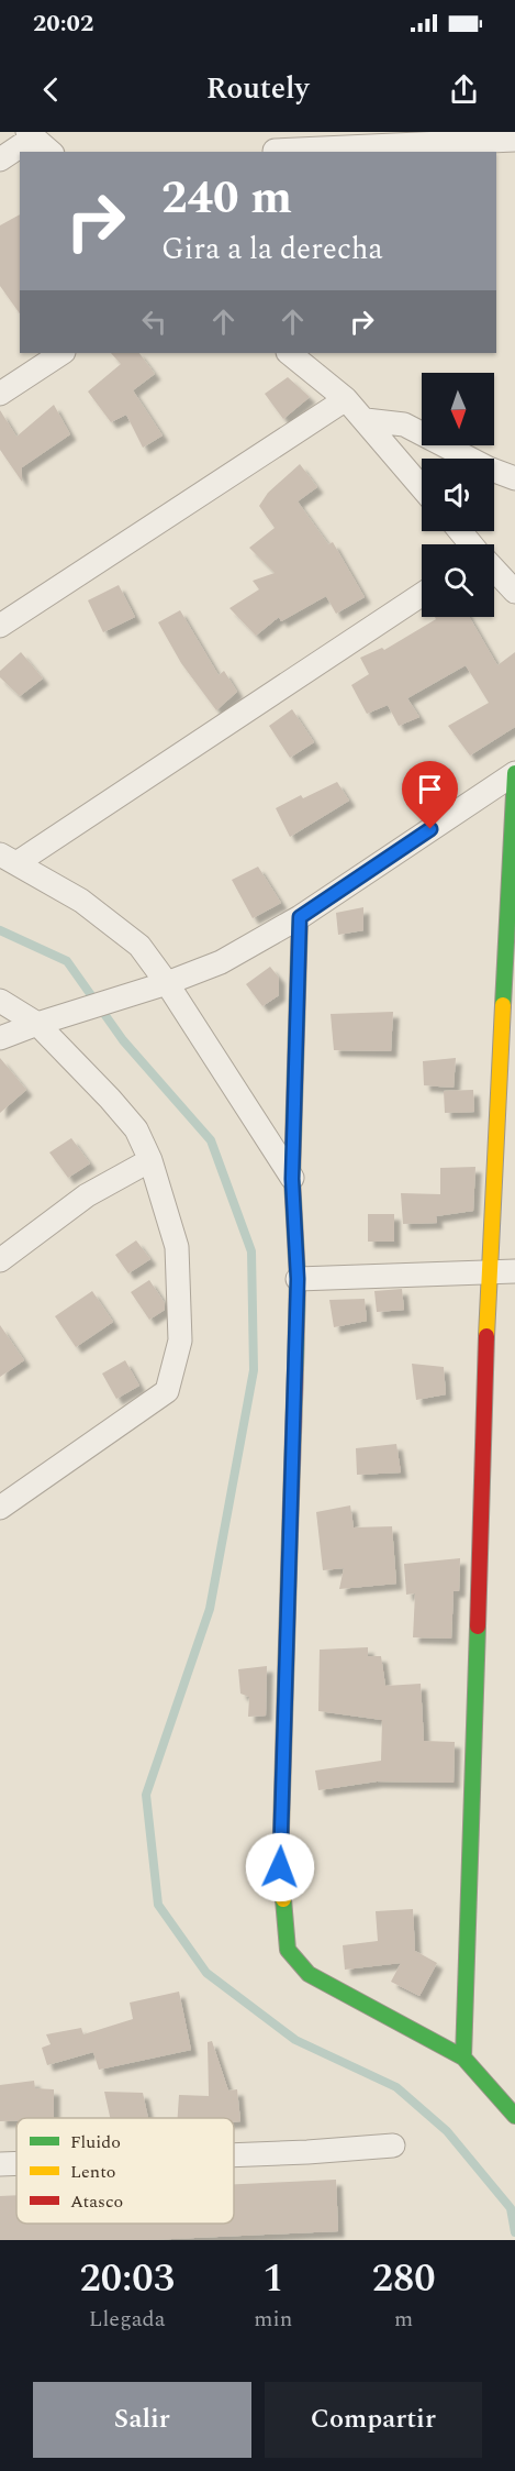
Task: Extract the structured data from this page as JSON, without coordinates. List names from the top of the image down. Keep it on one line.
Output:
{"legend":["Fluido","Lento","Atasco"],"north":"bottom","page":{"status":"20:02","header":"Routely","turn":["240 m","Gira a la derecha"],"eta":["20:03","Llegada","1","min","280","m"],"buttons":["Salir","Compartir"]}}
